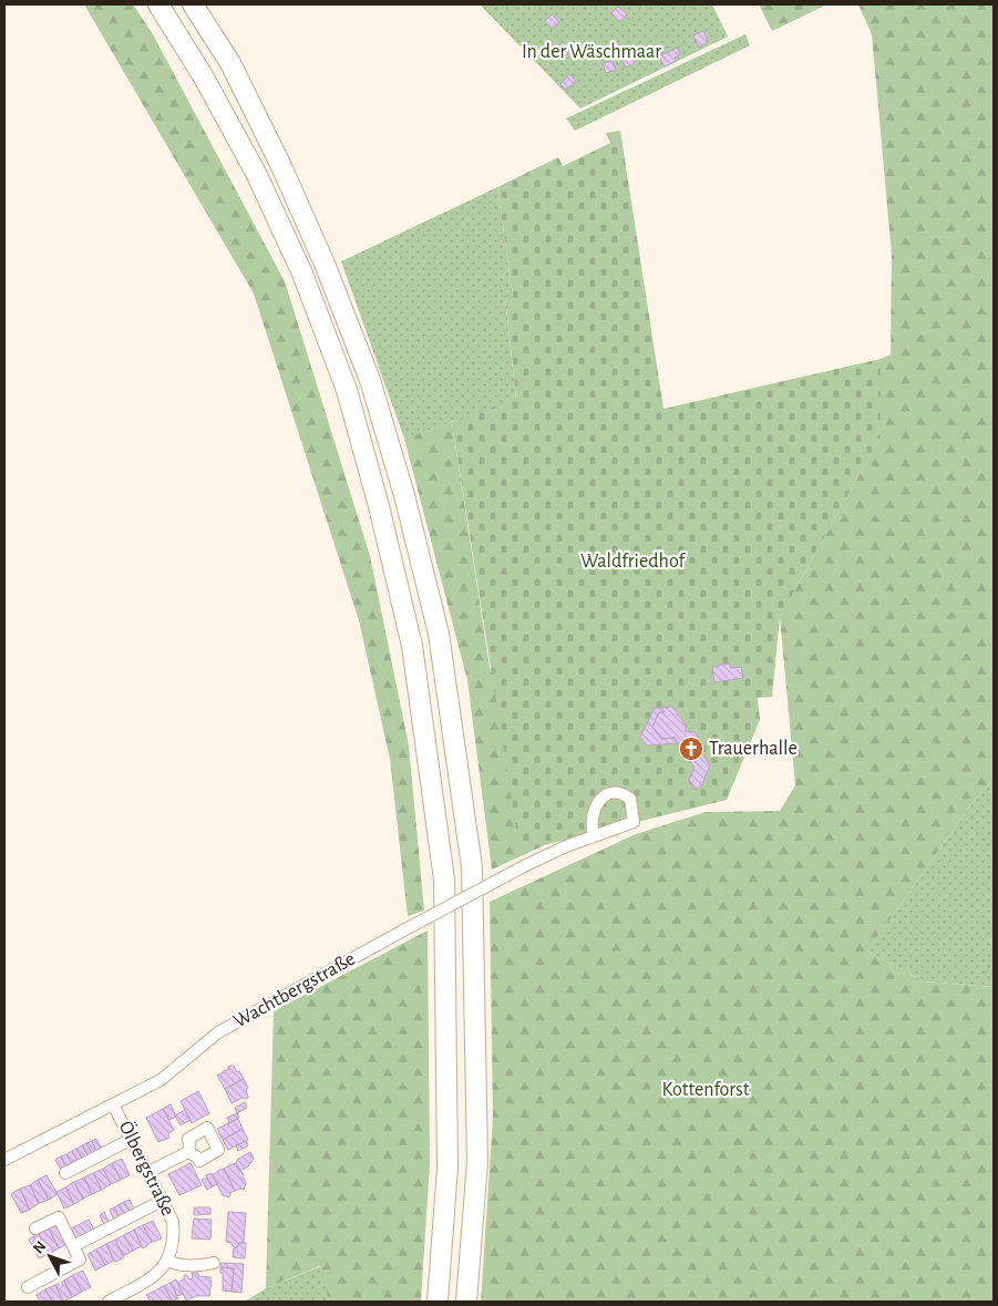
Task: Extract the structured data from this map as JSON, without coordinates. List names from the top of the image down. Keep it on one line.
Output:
{"streets":{"street":["Wachtbergstraße","Ölbergstraße"]},"crossings":[["Wachtbergstraße","Ölbergstraße"]],"parks":["In der Wäschmaar","Waldfriedhof","Kottenforst"],"places":{"church":["Trauerhalle"]},"north":"top left"}
